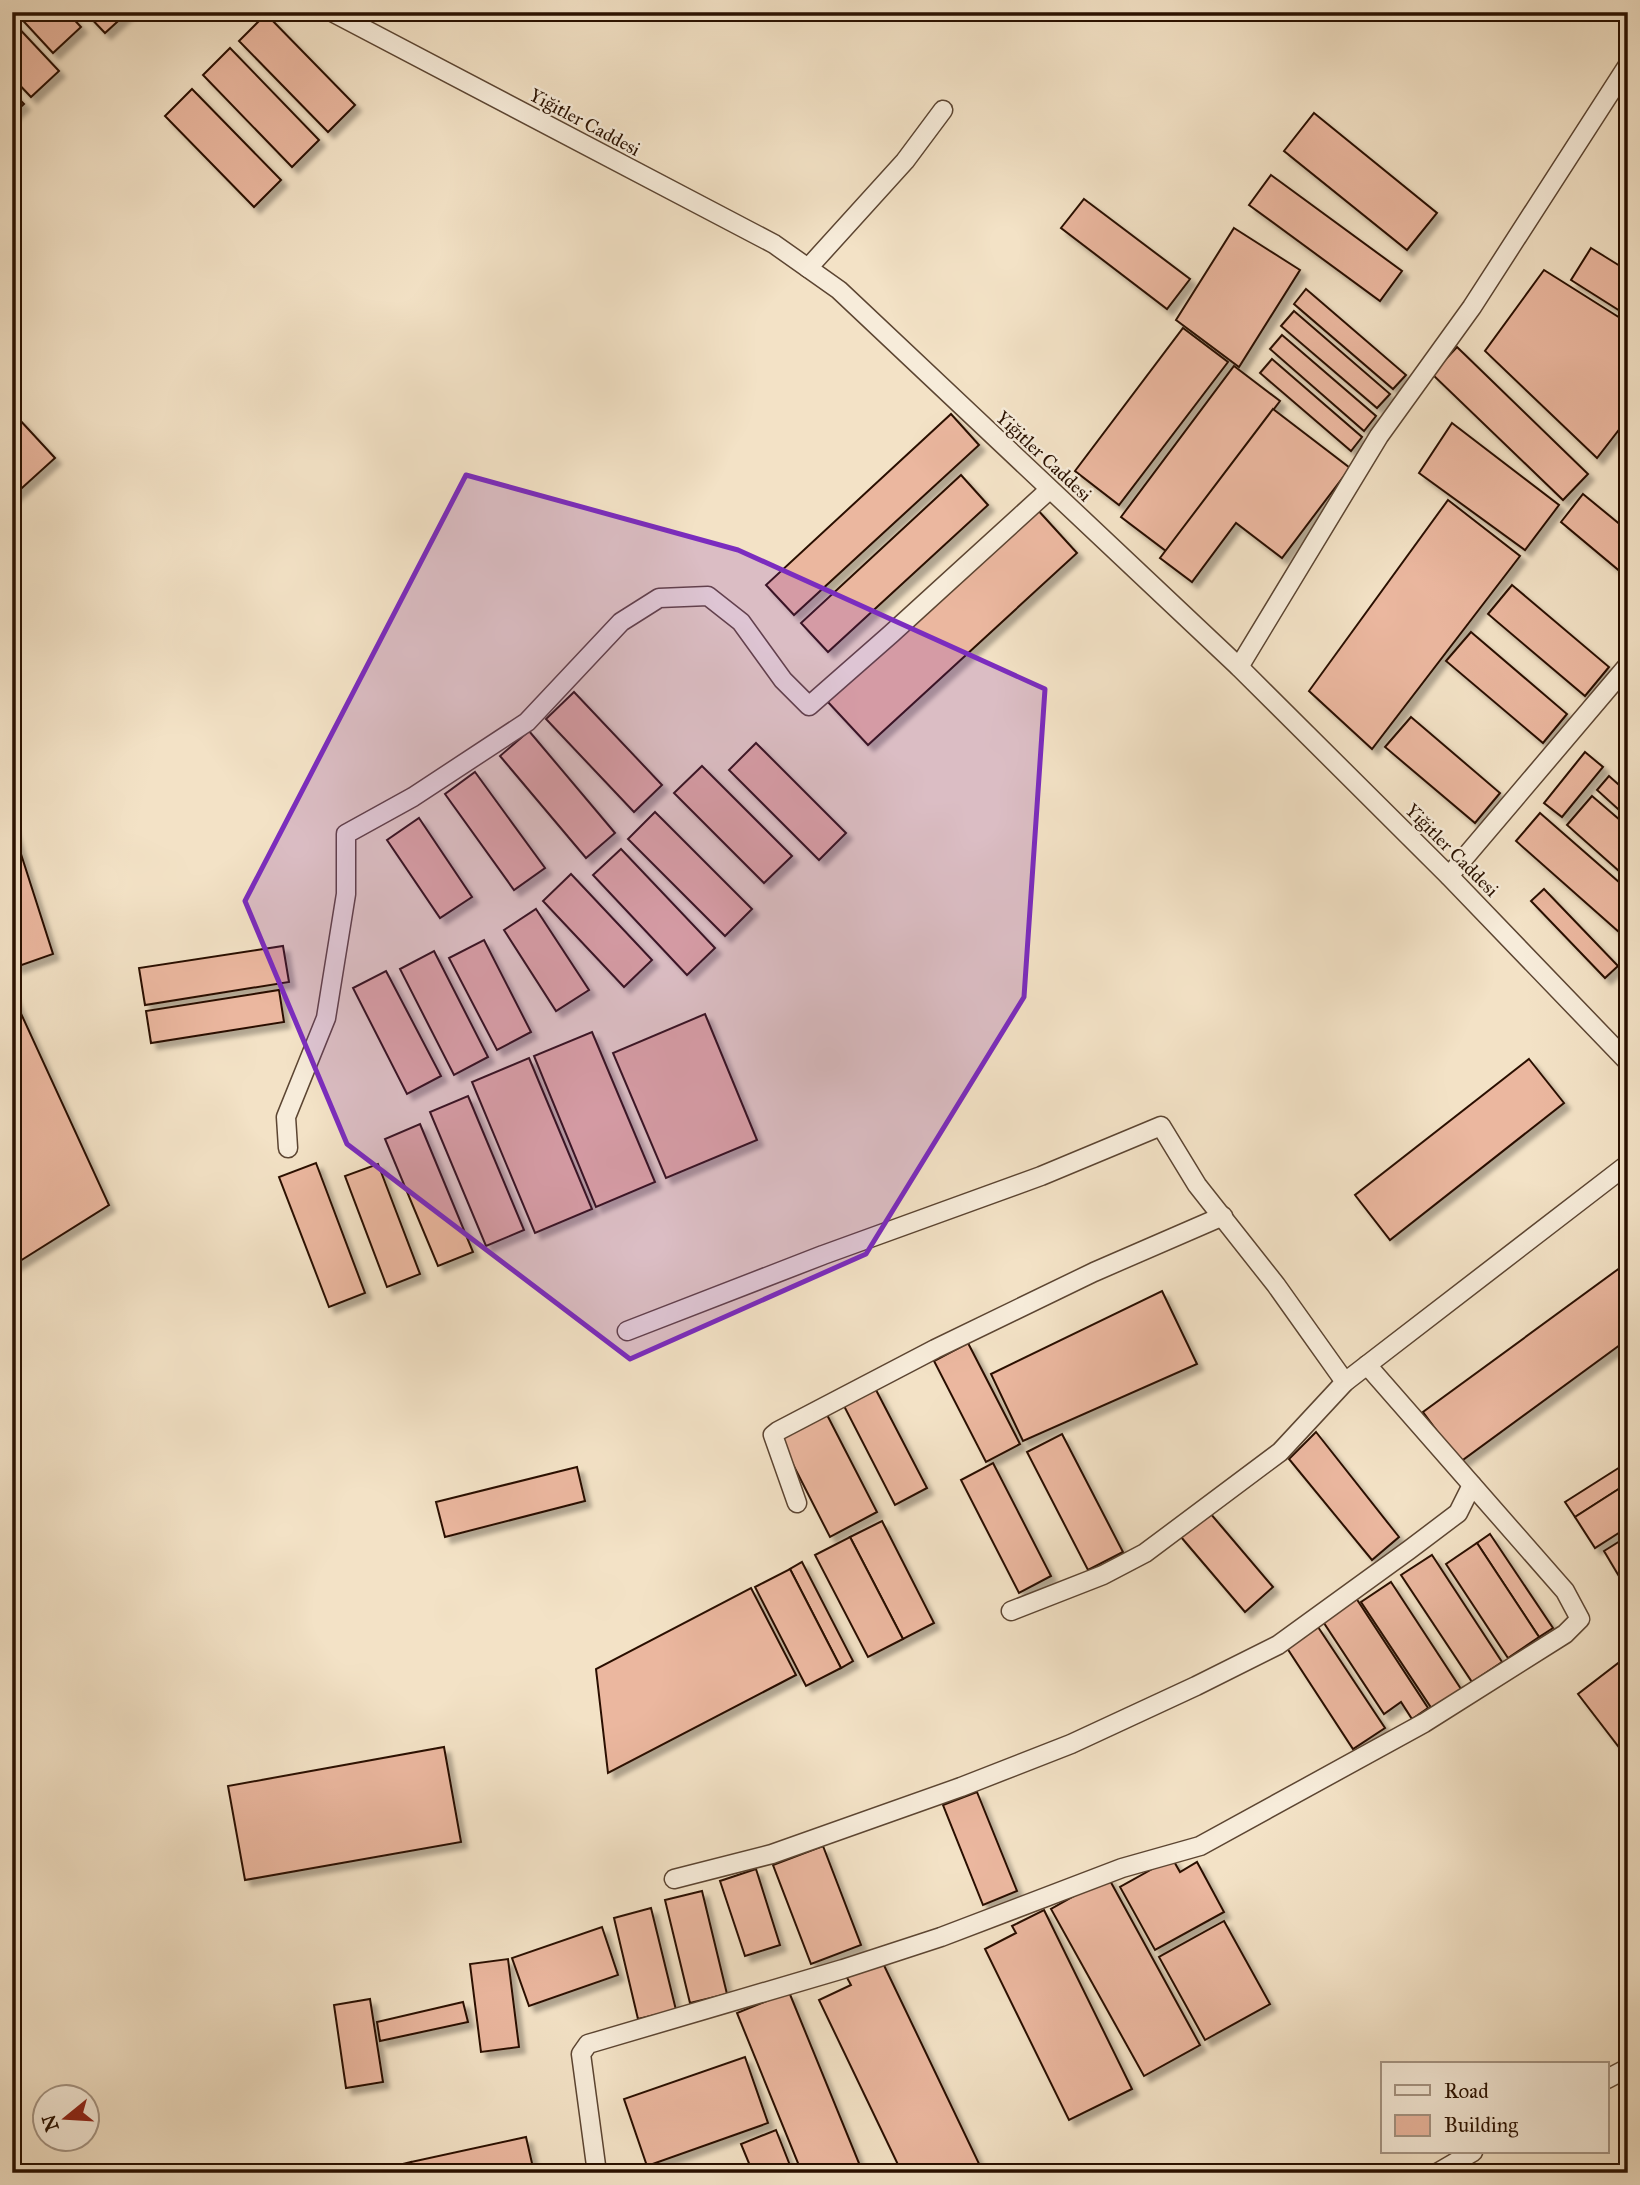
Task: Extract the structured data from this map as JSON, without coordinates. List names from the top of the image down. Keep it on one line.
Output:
{"streets":{"street":["Yiğitler Caddesi"]},"legend":["Road","Building"],"north":"left"}
